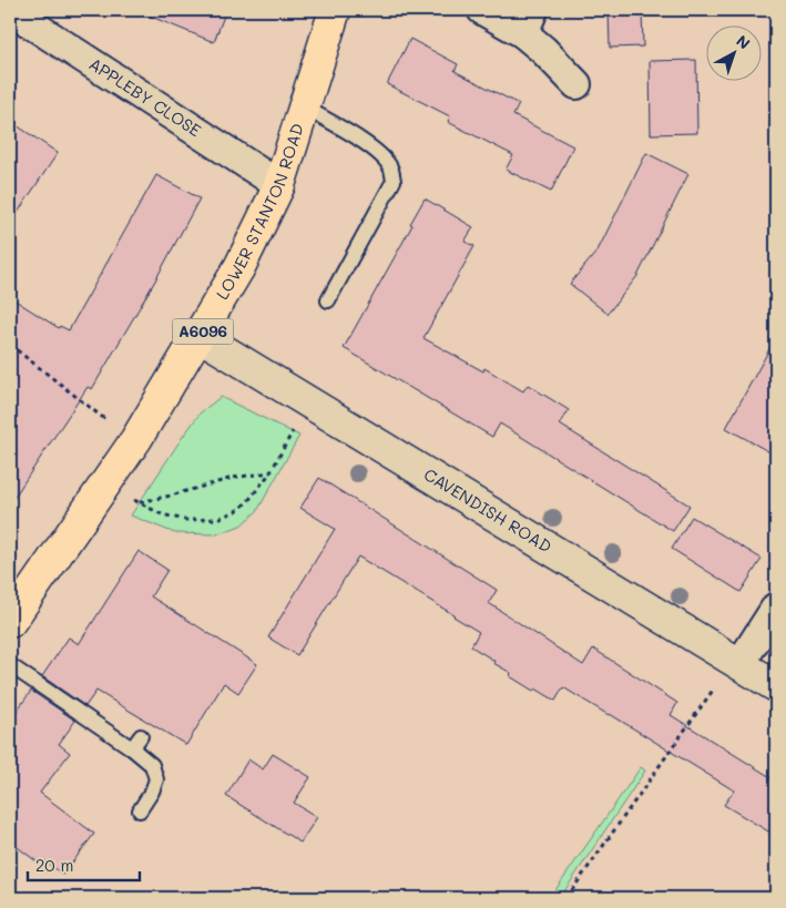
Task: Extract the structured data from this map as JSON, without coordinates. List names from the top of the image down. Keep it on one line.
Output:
{"streets":{"main road":["LOWER STANTON ROAD","A6096"],"street":["APPLEBY CLOSE","CAVENDISH ROAD"]},"crossings":[["APPLEBY CLOSE","LOWER STANTON ROAD"],["LOWER STANTON ROAD","CAVENDISH ROAD"]],"scale_bar":"20 m","north":"top right"}
